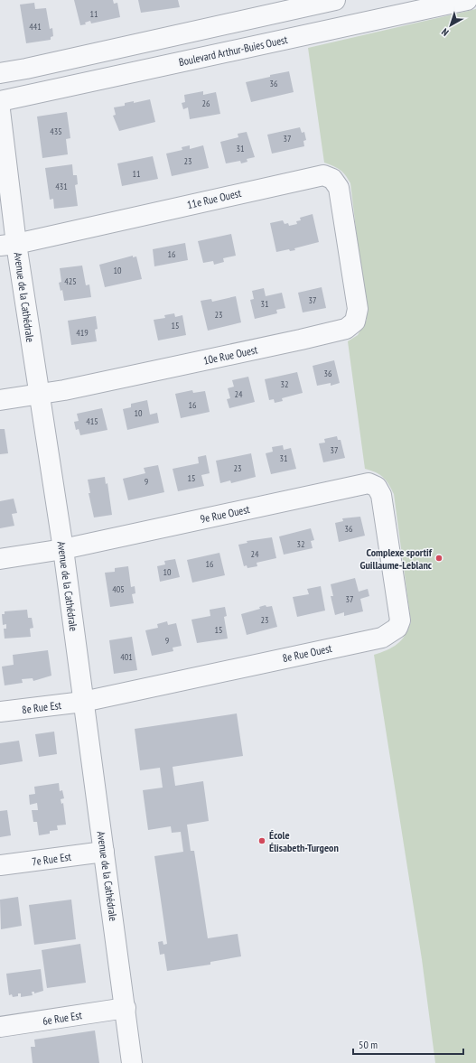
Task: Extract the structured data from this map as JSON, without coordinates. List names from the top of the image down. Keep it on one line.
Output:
{"streets":{"street":["Boulevard Arthur-Buies Ouest","11e Rue Ouest","Avenue de la Cathédrale","10e Rue Ouest","9e Rue Ouest","8e Rue Ouest","8e Rue Est","7e Rue Est","6e Rue Est"]},"crossings":[["11e Rue Ouest","Avenue de la Cathédrale"],["11e Rue Ouest","10e Rue Ouest"],["Avenue de la Cathédrale","10e Rue Ouest"],["Avenue de la Cathédrale","9e Rue Ouest"],["Avenue de la Cathédrale","8e Rue Ouest"],["Avenue de la Cathédrale","8e Rue Est"],["Avenue de la Cathédrale","7e Rue Est"],["Avenue de la Cathédrale","6e Rue Est"],["9e Rue Ouest","8e Rue Ouest"],["8e Rue Ouest","8e Rue Est"]],"places":["Complexe sportif Guillaume-Leblanc","École Élisabeth-Turgeon"],"house_numbers":["11","441","36","26","435","37","31","23","11","431","16","10","425","37","31","23","15","419","36","32","24","16","10","415","37","31","23","15","9","36","32","24","16","10","405","37","23","15","9","401"],"scale_bar":"50 m","north":"bottom left"}
